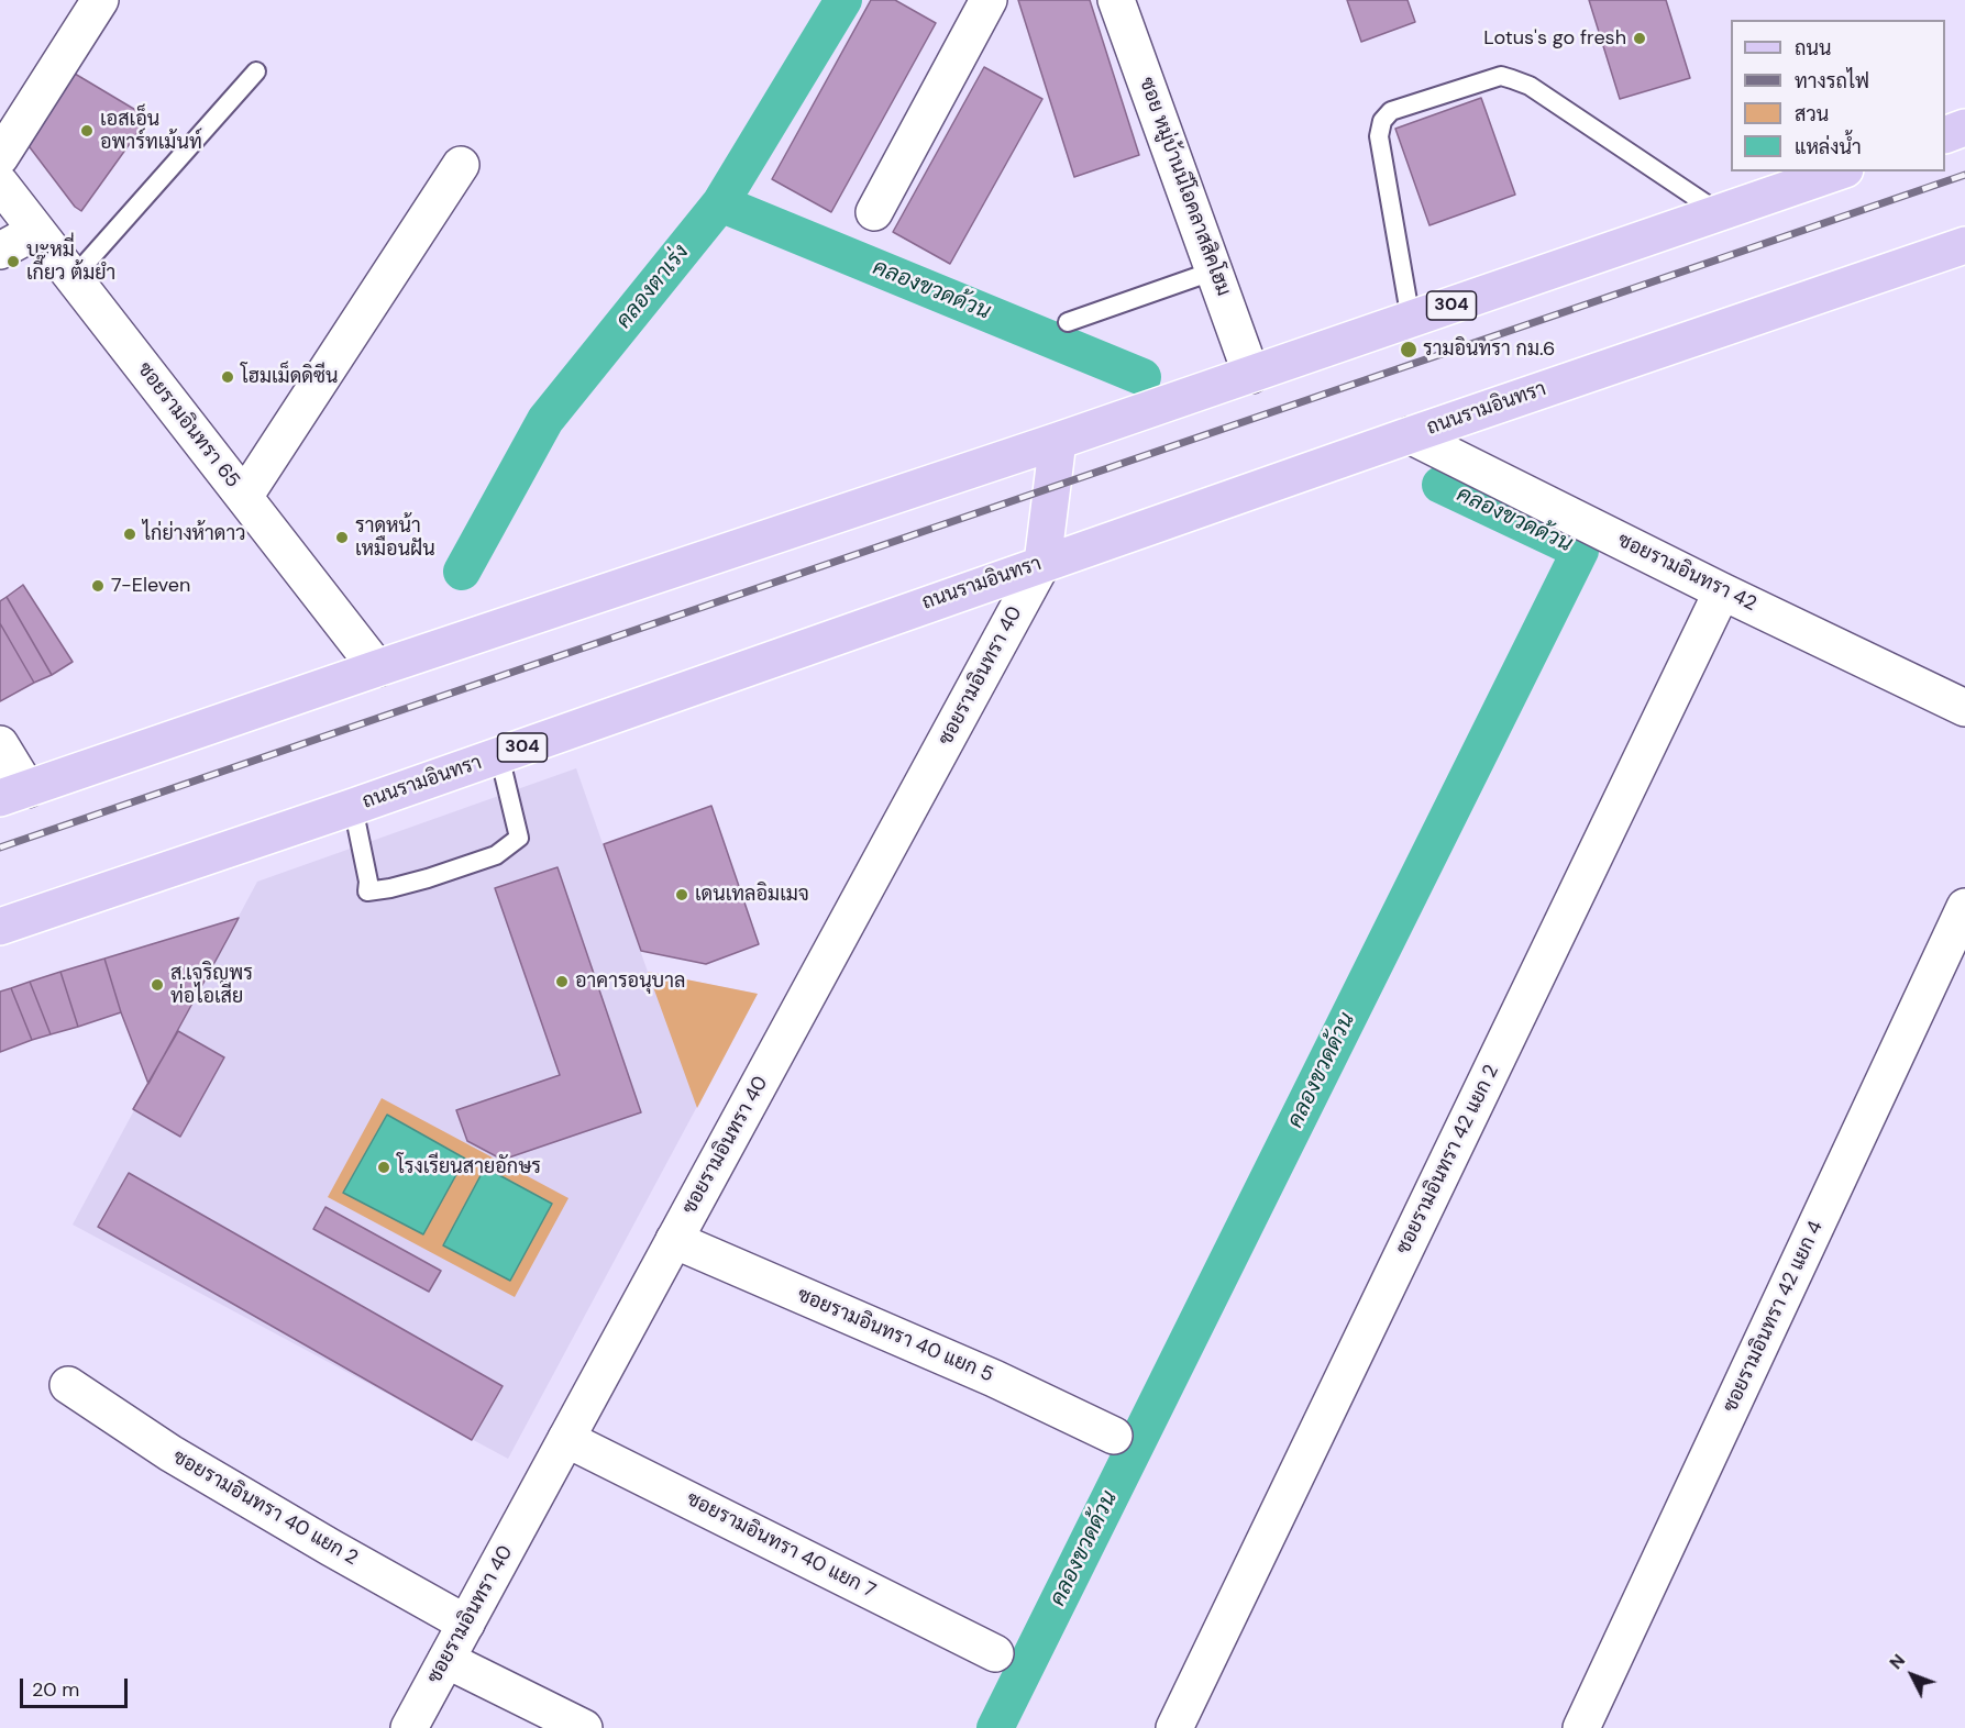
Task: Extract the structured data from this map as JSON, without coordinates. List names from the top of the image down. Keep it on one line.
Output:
{"streets":{"main road":["304","ถนนรามอินทรา"],"street":["ซอย หมู่บ้านนีโอคลาสสิคโฮม","ซอยรามอินทรา 65","ซอยรามอินทรา 42","ซอยรามอินทรา 40","ซอยรามอินทรา 42 แยก 2","ซอยรามอินทรา 42 แยก 4","ซอยรามอินทรา 40 แยก 5","ซอยรามอินทรา 40 แยก 2","ซอยรามอินทรา 40 แยก 7"]},"crossings":[["ซอย หมู่บ้านนีโอคลาสสิคโฮม","304"],["304","ซอยรามอินทรา 65"],["ถนนรามอินทรา","ซอยรามอินทรา 42"],["ถนนรามอินทรา","ซอยรามอินทรา 40"],["ซอยรามอินทรา 42","ซอยรามอินทรา 42 แยก 2"],["ซอยรามอินทรา 40","ซอยรามอินทรา 40 แยก 5"],["ซอยรามอินทรา 40","ซอยรามอินทรา 40 แยก 2"],["ซอยรามอินทรา 40","ซอยรามอินทรา 40 แยก 7"]],"water":["คลองตาเร่ง","คลองขวดด้วน"],"places":["Lotus's go fresh","เอสเอ็น อพาร์ทเม้นท์","บะหมี่ เกี๊ยว ต้มยำ","รามอินทรา กม.6","โฮมเม็ดดิซีน","ไก่ย่างห้าดาว","ราดหน้า เหมือนฝัน","7-Eleven","เดนเทลอิมเมจ","อาคารอนุบาล","ส.เจริญพร ท่อไอเสีย","โรงเรียนสายอักษร"],"legend":["ถนน","ทางรถไฟ","สวน","แหล่งน้ำ"],"scale_bar":"20 m","north":"top left"}
